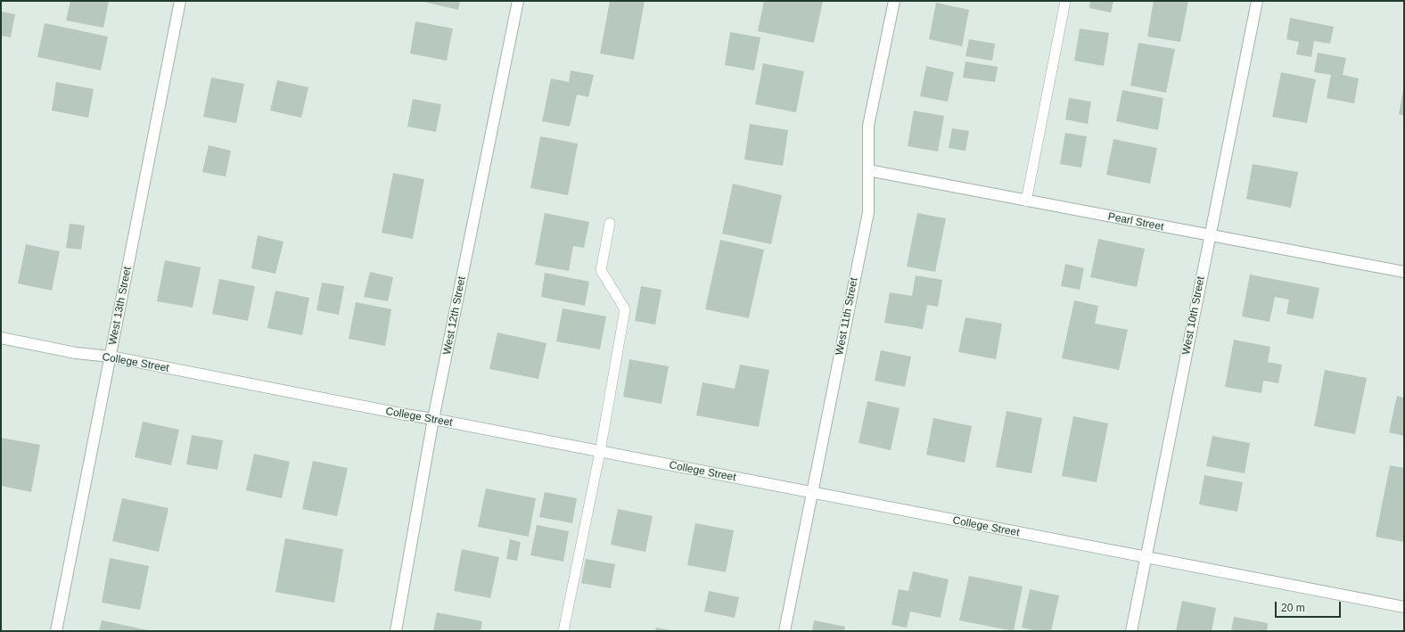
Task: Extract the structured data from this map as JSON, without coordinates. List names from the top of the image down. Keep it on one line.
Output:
{"streets":{"street":["Pearl Street","West 13th Street","West 12th Street","West 10th Street","West 11th Street","College Street"]},"crossings":[["Pearl Street","West 10th Street"],["Pearl Street","West 11th Street"],["West 13th Street","College Street"],["West 12th Street","College Street"],["West 10th Street","College Street"],["West 11th Street","College Street"]],"scale_bar":"20 m"}
